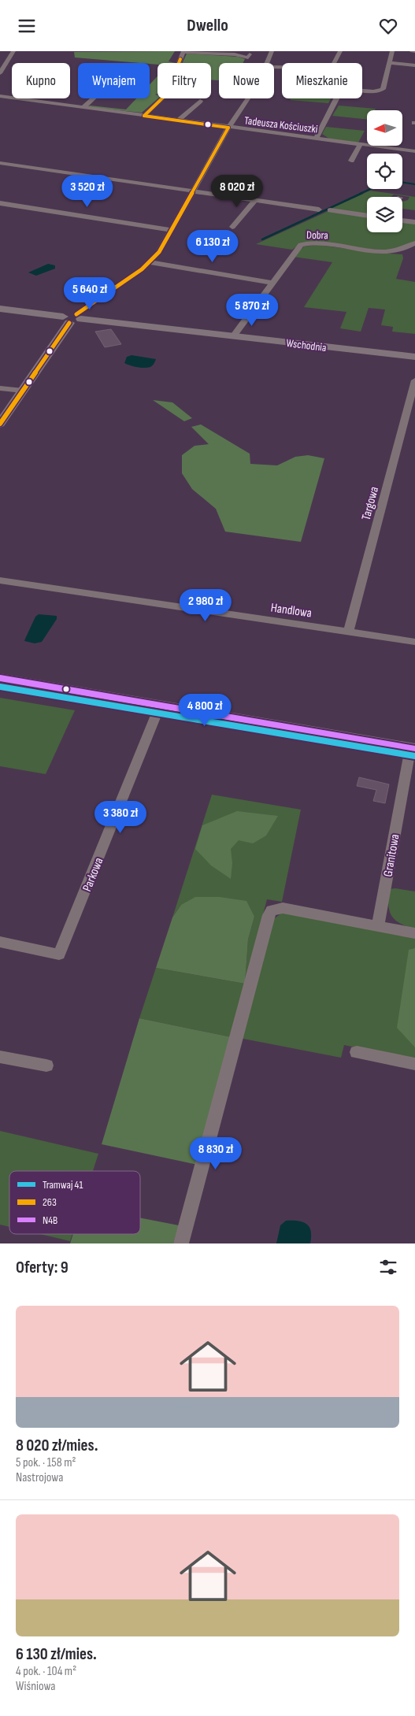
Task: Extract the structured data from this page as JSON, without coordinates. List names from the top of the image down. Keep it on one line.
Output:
{"streets":{"street":["Tadeusza Kościuszki","Dobra","Wschodnia","Targowa","Handlowa","Granitowa","Parkowa"]},"crossings":[["Dobra","Wschodnia"],["Targowa","Handlowa"]],"lines":["transit line 263","transit line N4B","tram line 41"],"legend":["Tramwaj 41","263","N4B"],"north":"left","page":{"header":"Dwello","chip":["Kupno","Wynajem","Filtry","Nowe","Mieszkanie"],"price":["3 520 zł","8 020 zł","6 130 zł","5 640 zł","5 870 zł","2 980 zł","4 800 zł","3 380 zł","8 830 zł"],"heading":"Oferty: 9","list":[{"name":"8 020 zł/mies.","note":"5 pok. · 158 m² · Nastrojowa"},{"name":"6 130 zł/mies.","note":"4 pok. · 104 m² · Wiśniowa"}]}}
